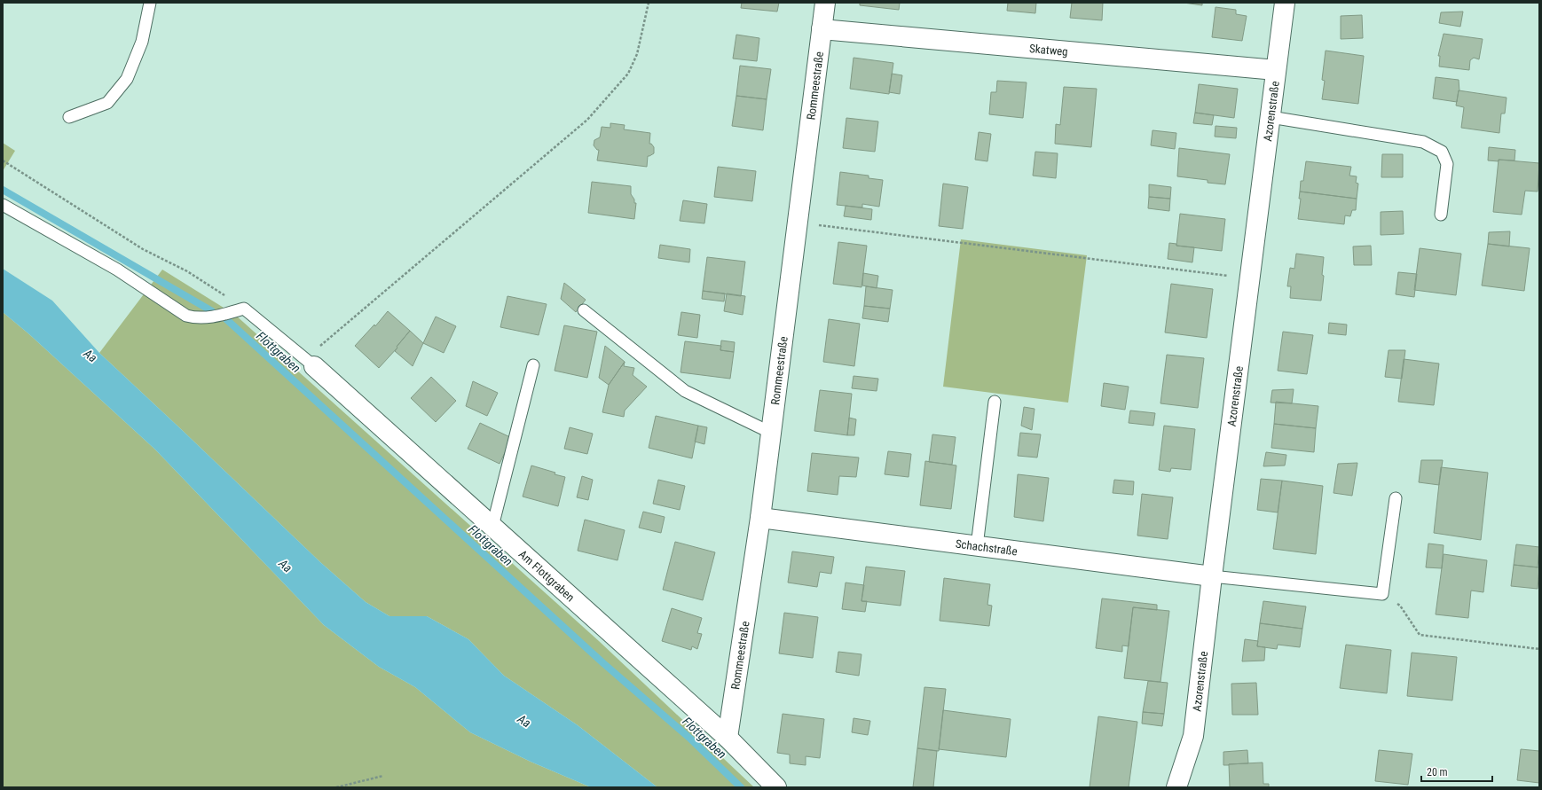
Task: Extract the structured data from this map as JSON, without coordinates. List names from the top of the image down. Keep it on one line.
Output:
{"streets":{"street":["Skatweg","Rommeestraße","Azorenstraße","Schachstraße","Am Flottgraben"]},"crossings":[["Skatweg","Rommeestraße"],["Skatweg","Azorenstraße"],["Rommeestraße","Schachstraße"],["Rommeestraße","Am Flottgraben"],["Azorenstraße","Schachstraße"]],"water":["Flottgraben","Aa"],"scale_bar":"20 m"}
